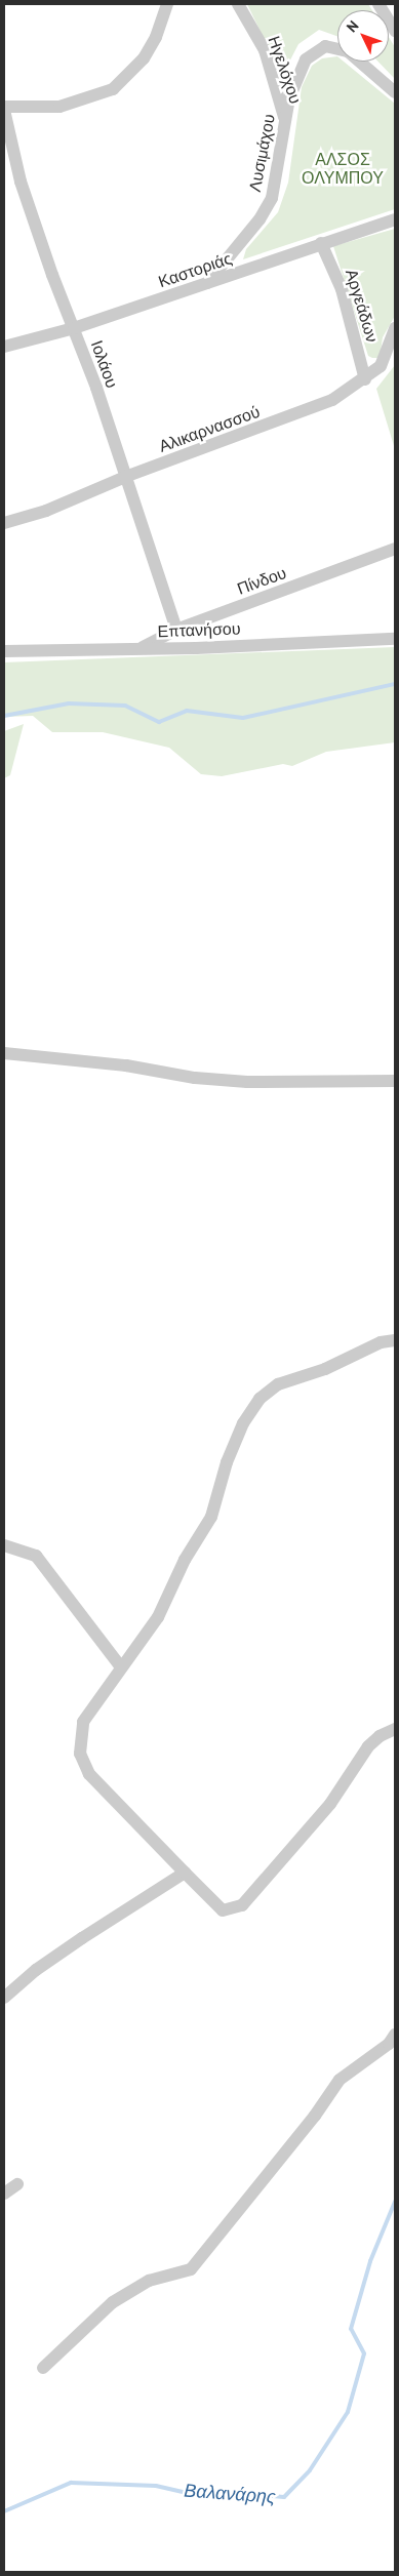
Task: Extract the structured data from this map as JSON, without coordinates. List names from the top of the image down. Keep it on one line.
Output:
{"streets":{"street":["Ηγελόχου","Λυσιμάχου","Καστοριάς","Αργεάδων","Ιολάου","Αλικαρνασσού","Πίνδου","Επτανήσου"]},"crossings":[["Ηγελόχου","Λυσιμάχου"],["Λυσιμάχου","Καστοριάς"],["Καστοριάς","Αργεάδων"],["Καστοριάς","Ιολάου"],["Αργεάδων","Αλικαρνασσού"],["Ιολάου","Αλικαρνασσού"],["Ιολάου","Πίνδου"],["Πίνδου","Επτανήσου"]],"water":["Βαλανάρης"],"parks":["ΑΛΣΟΣ ΟΛΥΜΠΟΥ"],"north":"top left"}
